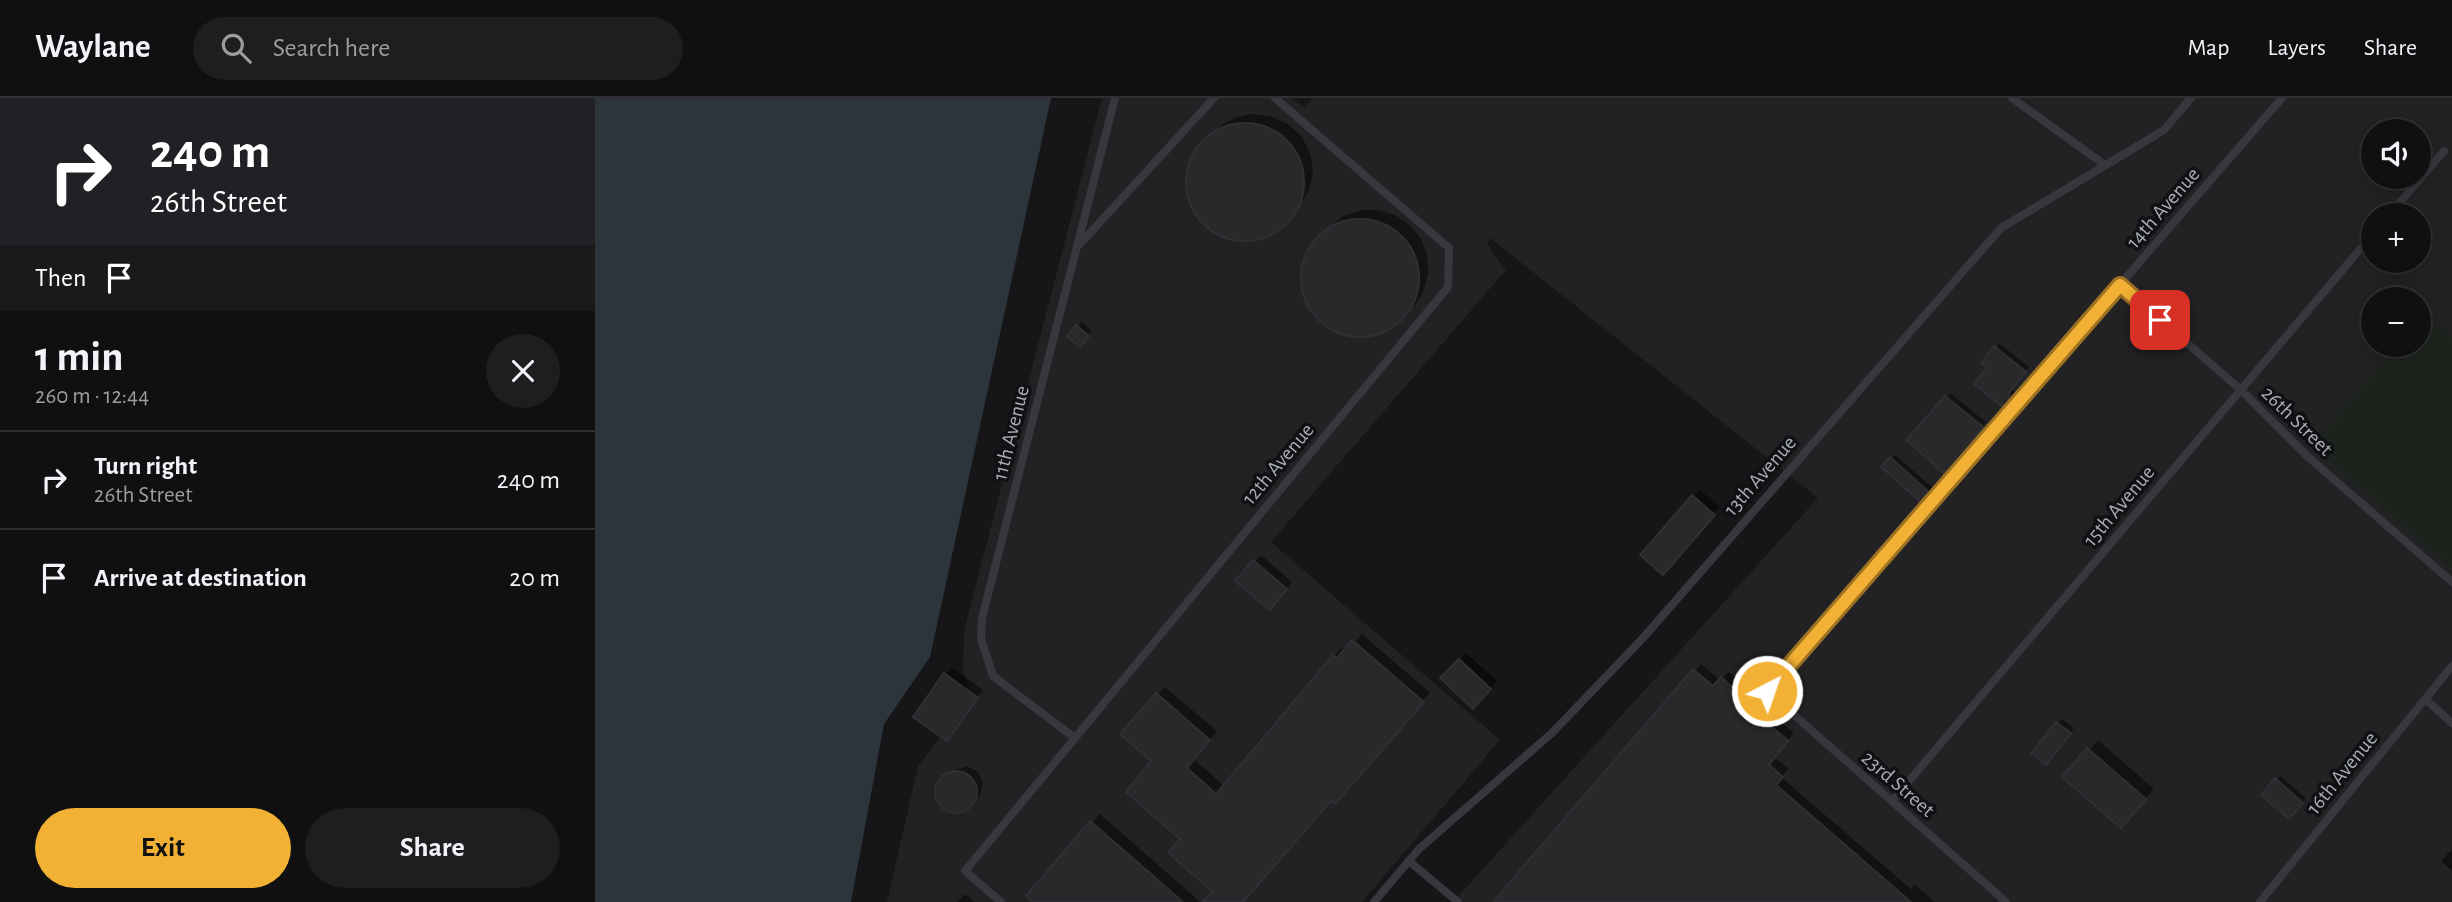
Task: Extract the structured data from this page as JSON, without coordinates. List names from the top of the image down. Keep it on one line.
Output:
{"streets":{"lane":["14th Avenue","26th Street","11th Avenue","12th Avenue","13th Avenue","15th Avenue","16th Avenue","23rd Street"]},"crossings":[["14th Avenue","26th Street"],["14th Avenue","23rd Street"],["26th Street","15th Avenue"],["11th Avenue","12th Avenue"],["15th Avenue","23rd Street"]],"page":{"header":"Waylane","search":"Search here","nav":["Map","Layers","Share"],"turn":["240 m","26th Street"],"map_buttons":["+","−"],"then":"Then","heading":["1 min","260 m · 12:44"],"list":[{"name":"Turn right","note":"26th Street","value":"240 m"},{"name":"Arrive at destination","value":"20 m"}],"buttons":["Exit","Share"]}}
